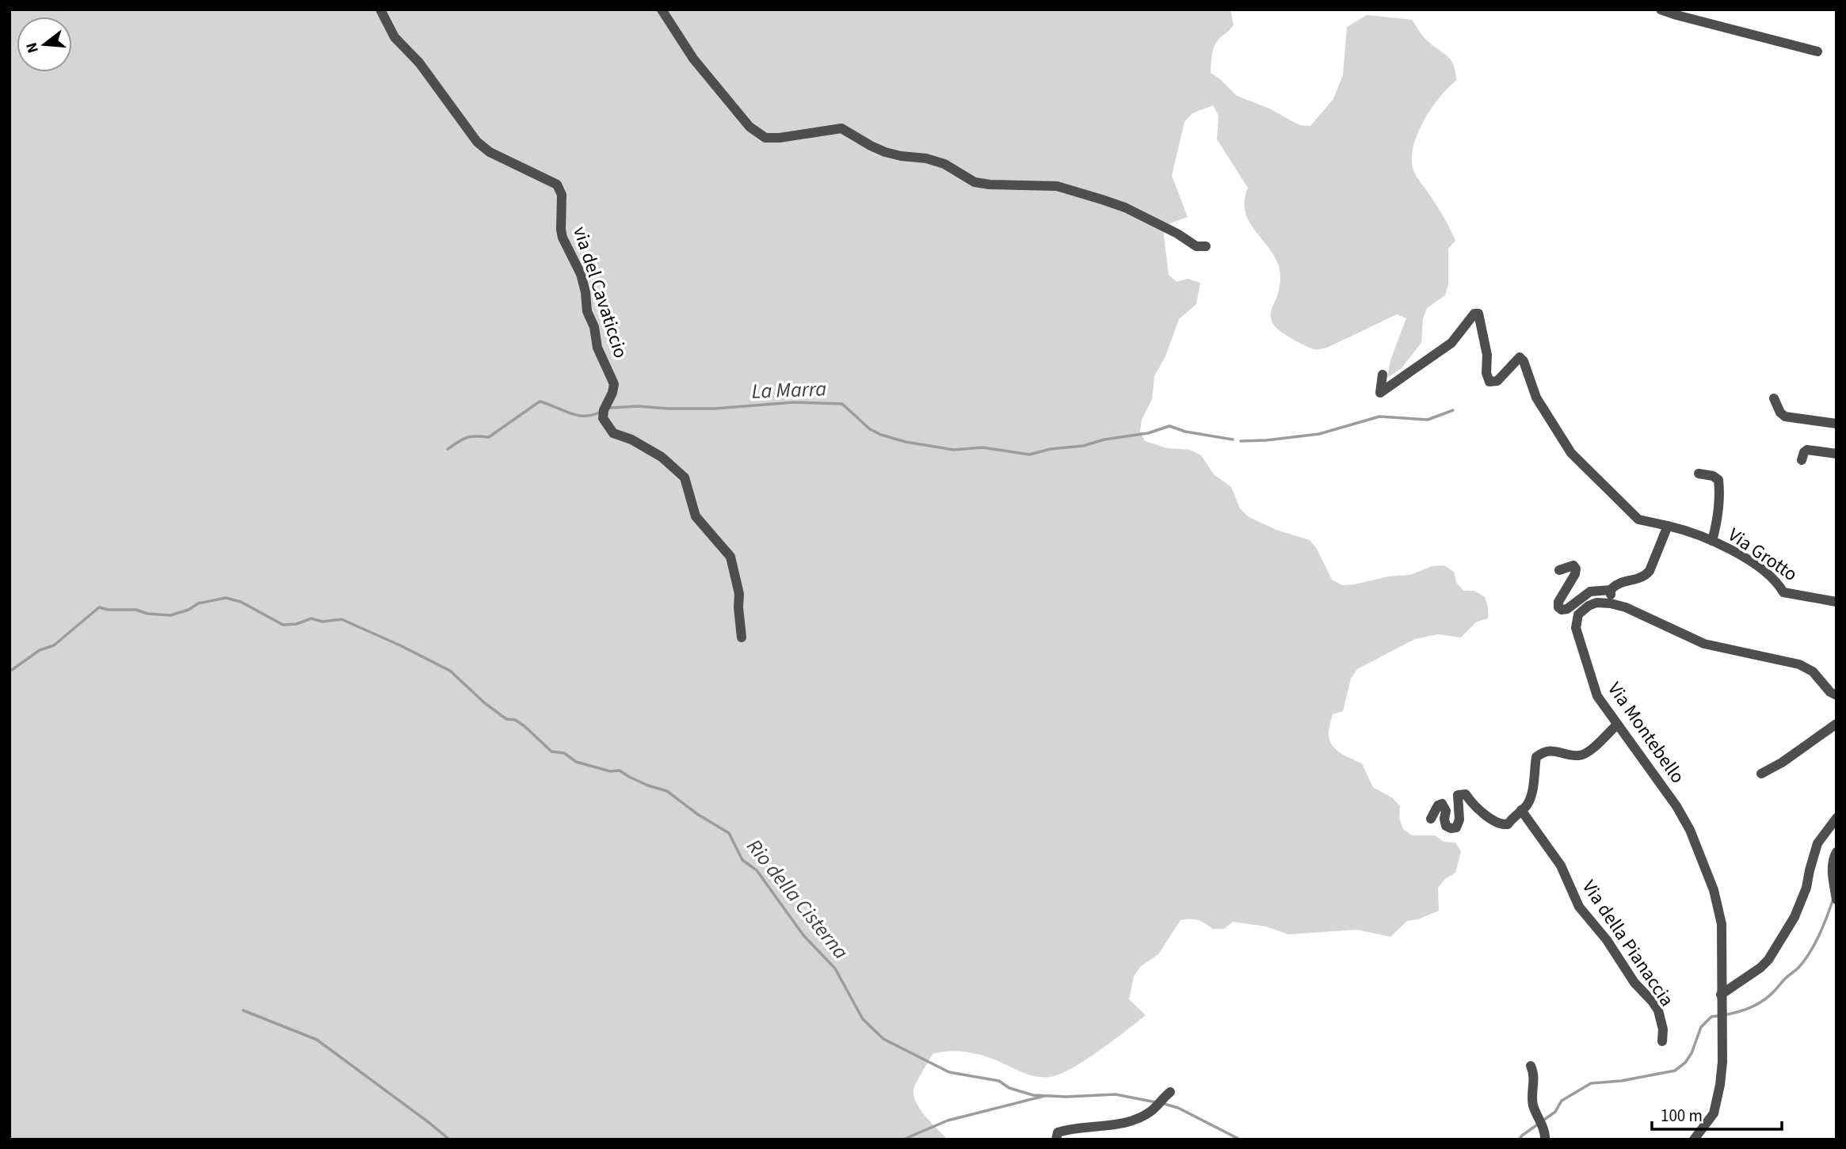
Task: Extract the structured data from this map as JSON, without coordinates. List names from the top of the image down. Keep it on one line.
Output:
{"streets":{"street":["via del Cavaticcio","Via Grotto","Via Montebello","Via della Pianaccia"]},"water":["La Marra","Rio della Cisterna"],"scale_bar":"100 m","north":"left"}
